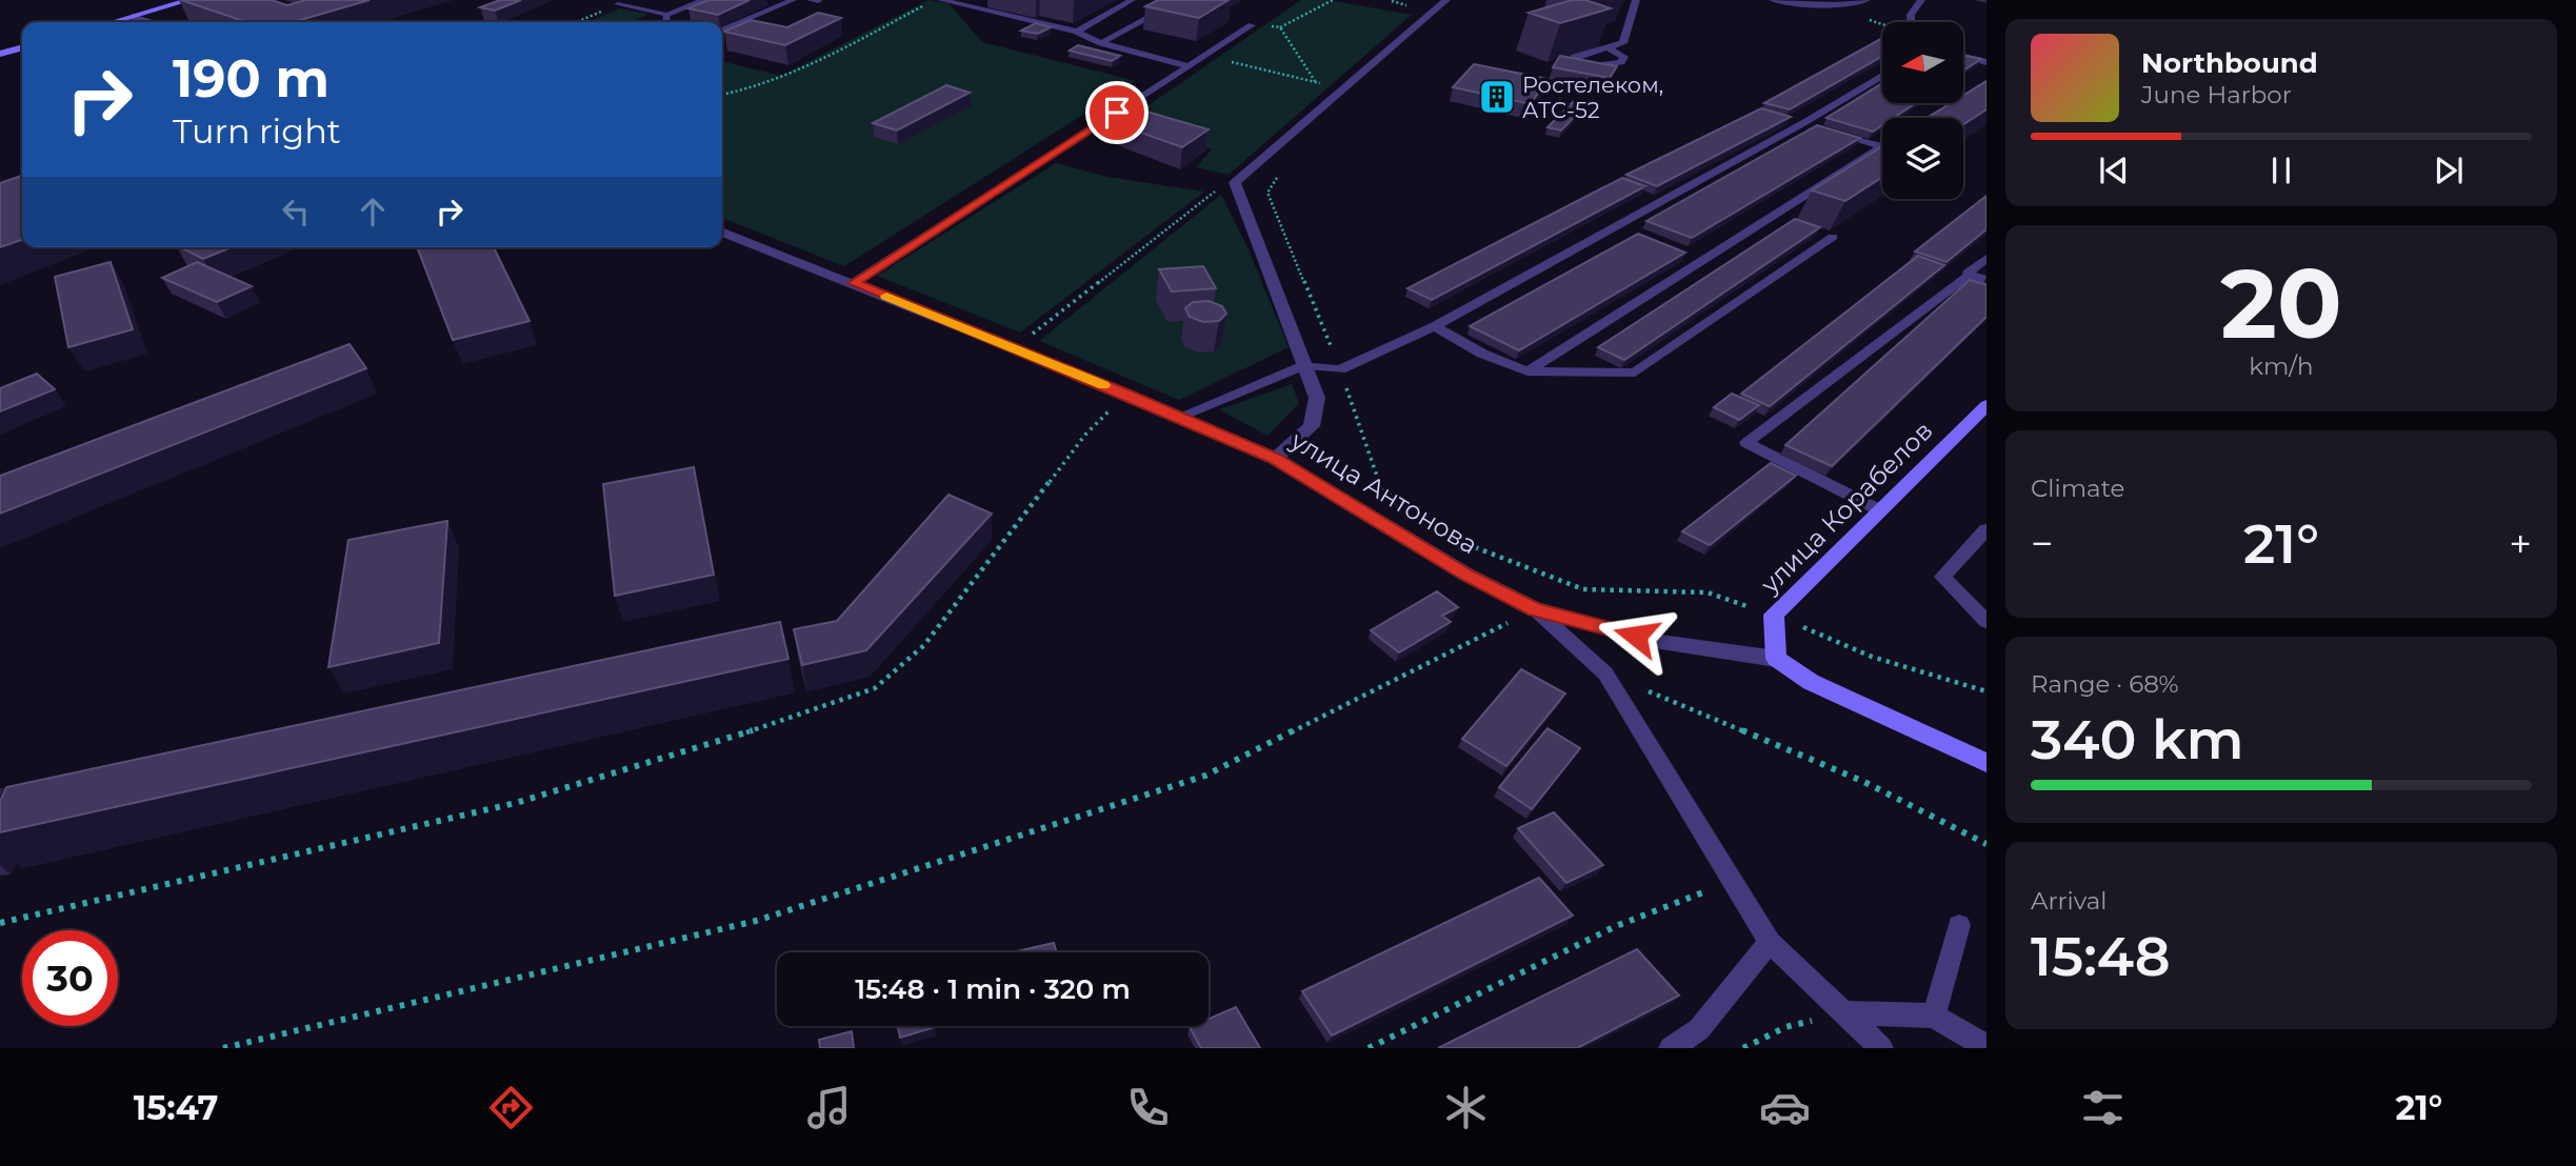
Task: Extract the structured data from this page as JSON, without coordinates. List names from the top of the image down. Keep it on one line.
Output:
{"streets":{"street":["улица Антонова","улица Корабелов"]},"crossings":[["улица Антонова","улица Корабелов"]],"places":{"building":["Ростелеком, АТС-52"]},"north":"left","page":{"turn":["190 m","Turn right"],"song":["Northbound","June Harbor"],"tile":[["20","km/h"],"Climate",["Range · 68%","340 km"],["Arrival","15:48"]],"heat":["−","21°","+"],"limit":"30","trip":"15:48 · 1 min · 320 m","tabs":["15:47","21°"]}}
